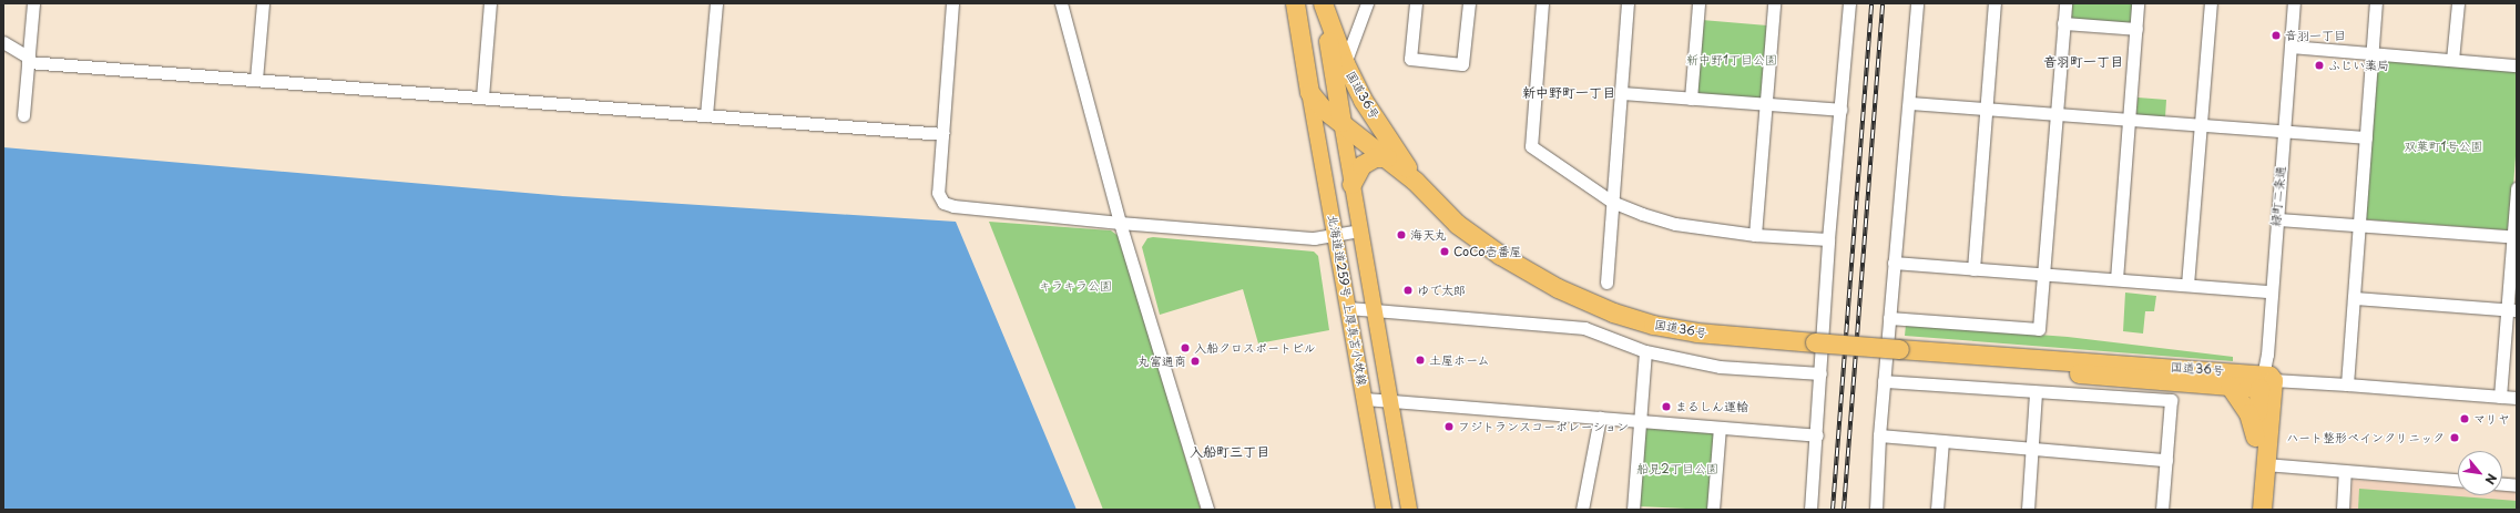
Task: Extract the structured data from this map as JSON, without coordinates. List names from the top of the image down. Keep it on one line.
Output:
{"streets":{"highway":["国道36号"],"main road":["北海道道259号 上厚真苫小牧線"],"street":["緑町二条通"]},"crossings":[["国道36号","緑町二条通"],["国道36号","北海道道259号 上厚真苫小牧線"]],"districts":["音羽町一丁目","新中野町一丁目","入船町三丁目"],"parks":["新中野1丁目公園","双葉町1号公園","キラキラ公園","船見2丁目公園"],"places":["音羽一丁目","ふじい薬局","海天丸","CoCo壱番屋","ゆで太郎","入船クロスポートビル","土屋ホーム","丸富通商","まるしん運輸","マリヤ","フジトランスコーポレーション","ハート整形ペインクリニック"],"north":"bottom right"}
